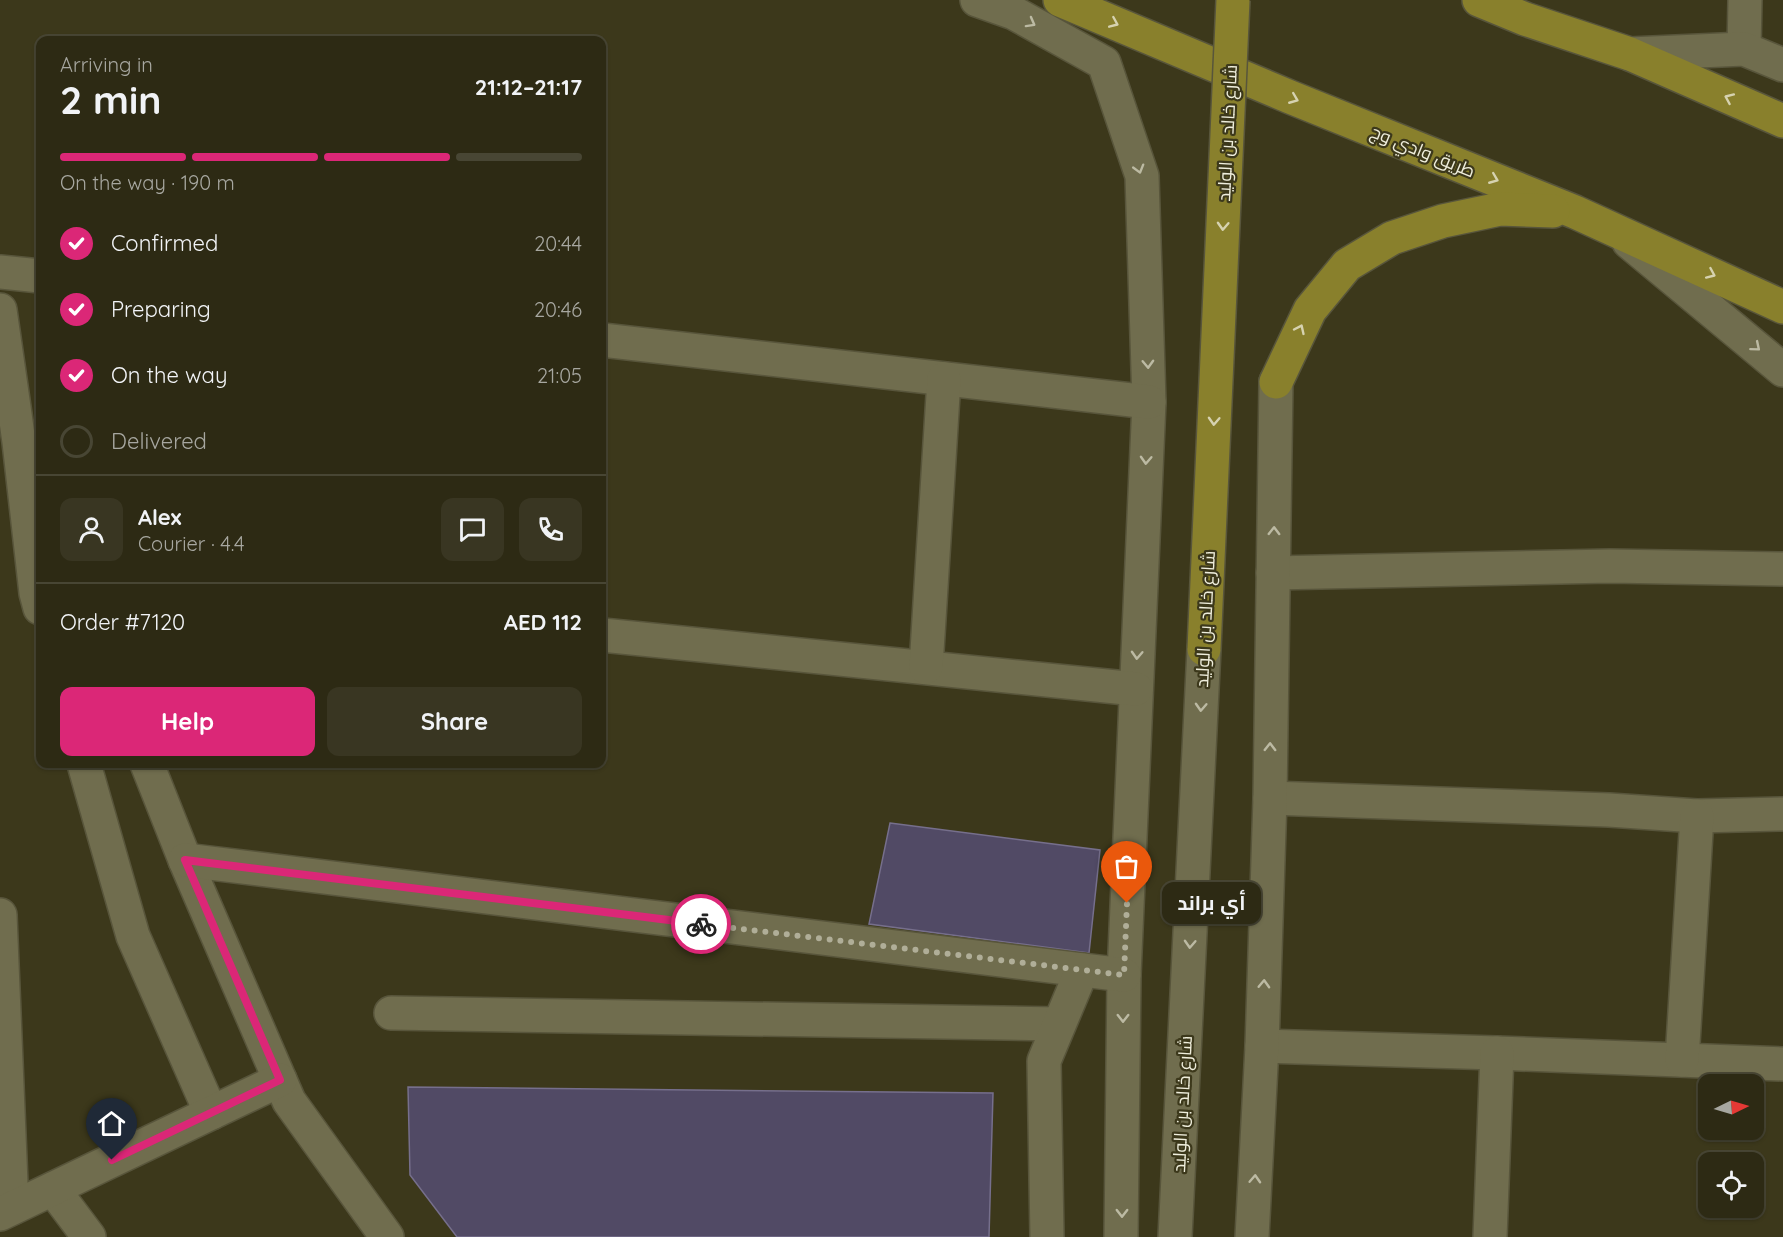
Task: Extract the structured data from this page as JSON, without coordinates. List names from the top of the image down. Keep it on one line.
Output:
{"streets":{"main road":["شارع خالد بن الوليد","طريق وادي وج"]},"one_way":["شارع خالد بن الوليد"],"places":["أي براند"],"north":"right","page":{"heading":["2 min","Arriving in","21:12–21:17"],"panel":["Alex","Courier · 4.4","Order #7120","AED 112"],"bar":"On the way · 190 m","list":[["Confirmed","20:44"],["Preparing","20:46"],["On the way","21:05"],"Delivered"],"buttons":["Help","Share"],"bubble":"أي براند"}}
